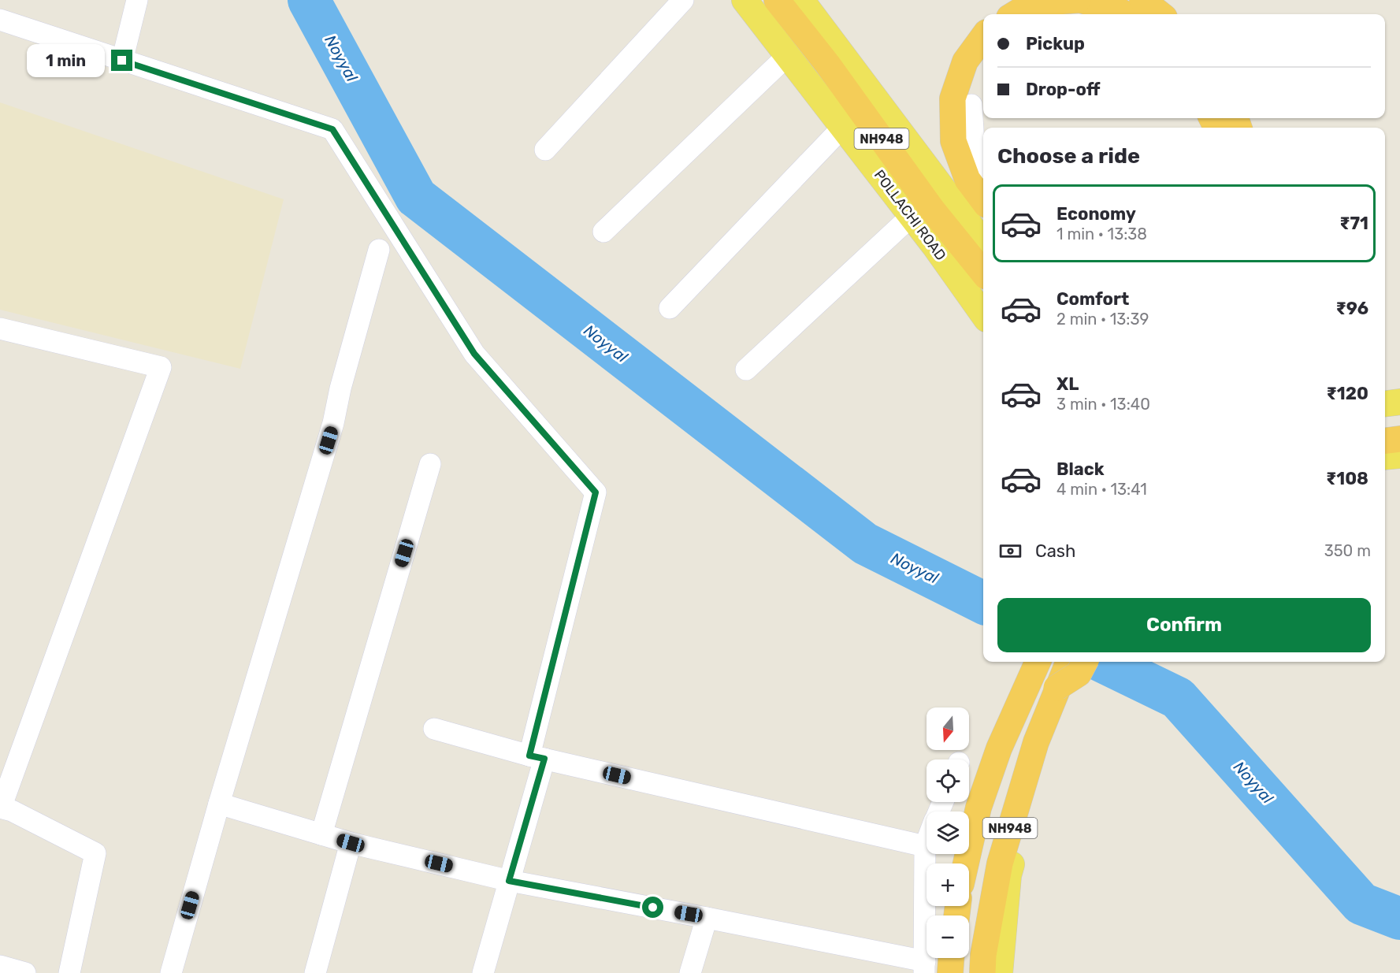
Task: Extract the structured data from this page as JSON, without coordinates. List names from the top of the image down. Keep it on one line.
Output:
{"streets":{"highway":["NH948"],"main road":["POLLACHI ROAD"]},"water":["Noyyal"],"north":"bottom","page":{"banner":["Pickup","Drop-off"],"bubble":"1 min","heading":"Choose a ride","list":[{"name":"Economy","note":"1 min · 13:38","value":"₹71"},{"name":"Comfort","note":"2 min · 13:39","value":"₹96"},{"name":"XL","note":"3 min · 13:40","value":"₹120"},{"name":"Black","note":"4 min · 13:41","value":"₹108"}],"pay":["Cash","350 m"],"buttons":"Confirm","map_buttons":["+","−"]}}
